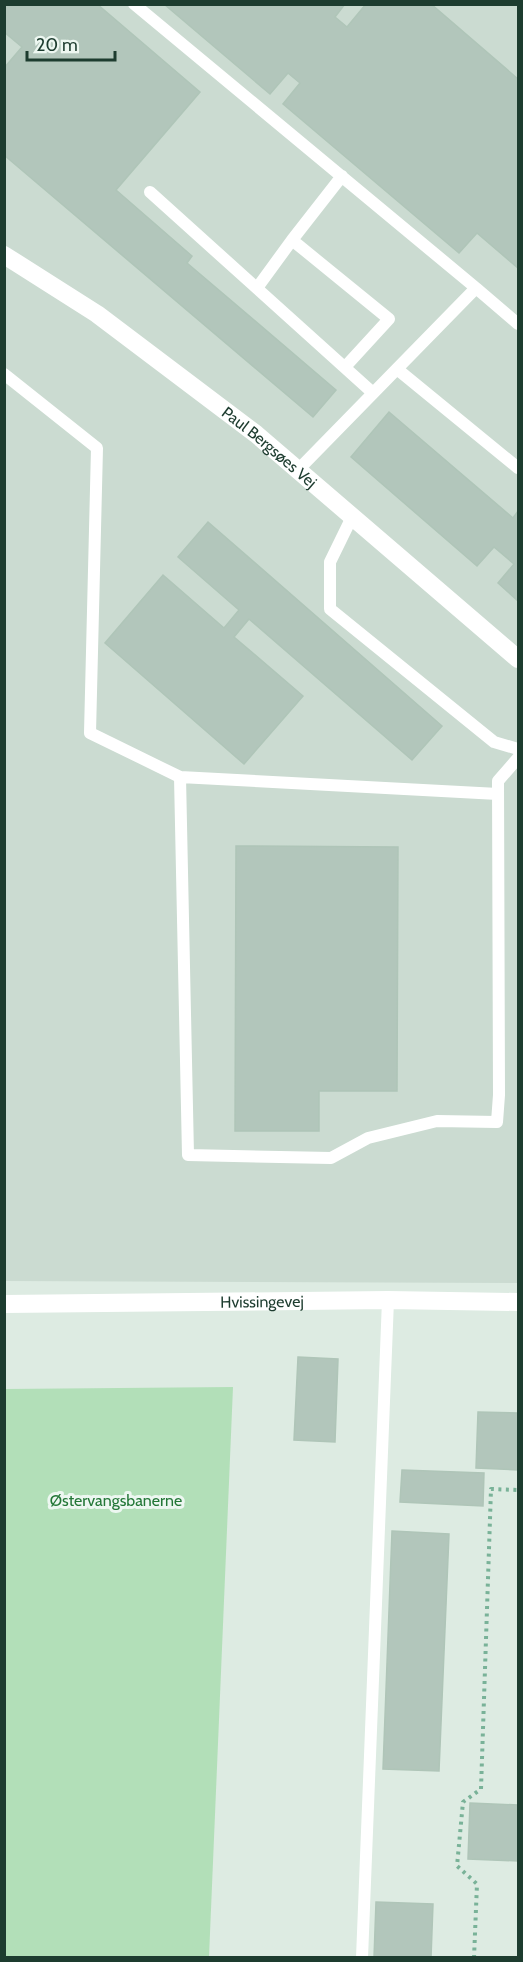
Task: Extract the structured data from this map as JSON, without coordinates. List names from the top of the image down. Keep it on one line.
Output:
{"streets":{"street":["Paul Bergsøes Vej","Hvissingevej"]},"parks":["Østervangsbanerne"],"scale_bar":"20 m"}
